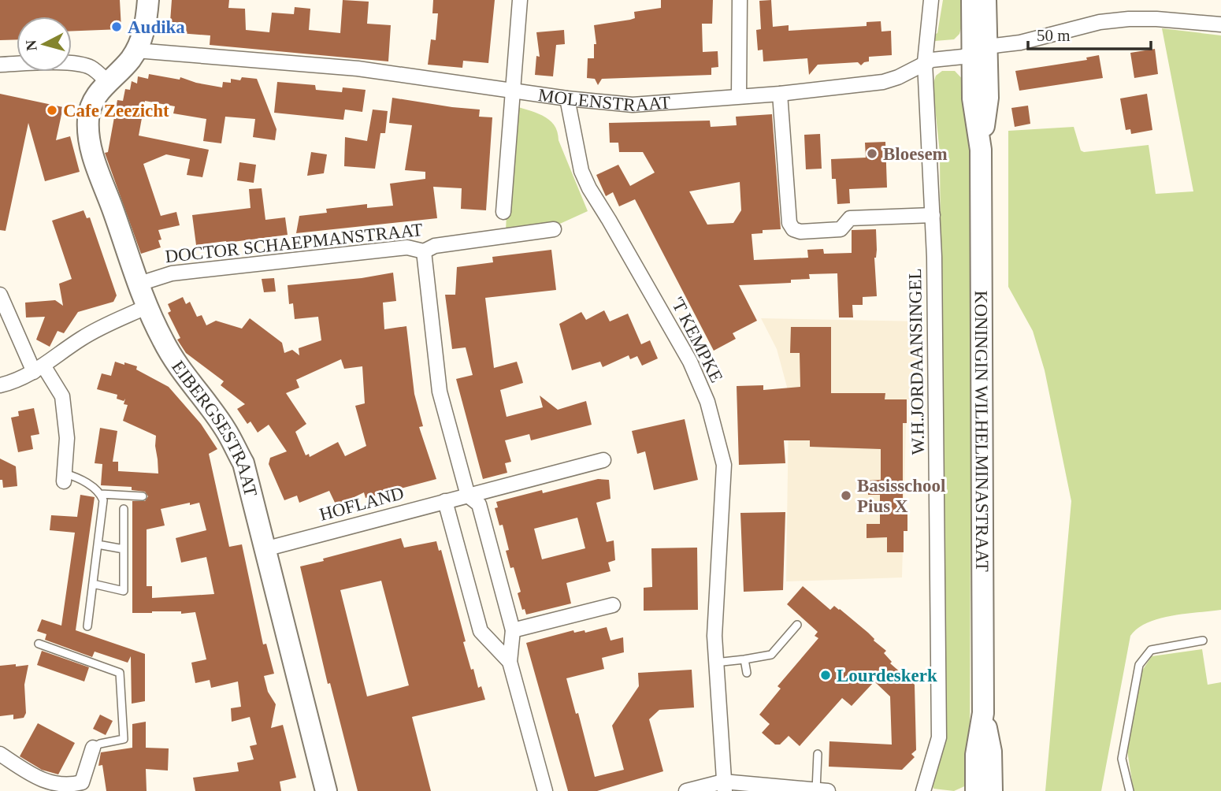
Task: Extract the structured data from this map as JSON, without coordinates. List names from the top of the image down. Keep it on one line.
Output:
{"streets":{"main road":["EIBERGSESTRAAT","KONINGIN WILHELMINASTRAAT"],"street":["MOLENSTRAAT","DOCTOR SCHAEPMANSTRAAT","'T KEMPKE","W.H.JORDAANSINGEL","HOFLAND"]},"crossings":[["MOLENSTRAAT","'T KEMPKE"],["MOLENSTRAAT","W.H.JORDAANSINGEL"],["MOLENSTRAAT","KONINGIN WILHELMINASTRAAT"],["DOCTOR SCHAEPMANSTRAAT","EIBERGSESTRAAT"],["EIBERGSESTRAAT","HOFLAND"]],"places":["Audika","Cafe Zeezicht","Bloesem","Basisschool Pius X","Lourdeskerk"],"scale_bar":"50 m","north":"left"}
